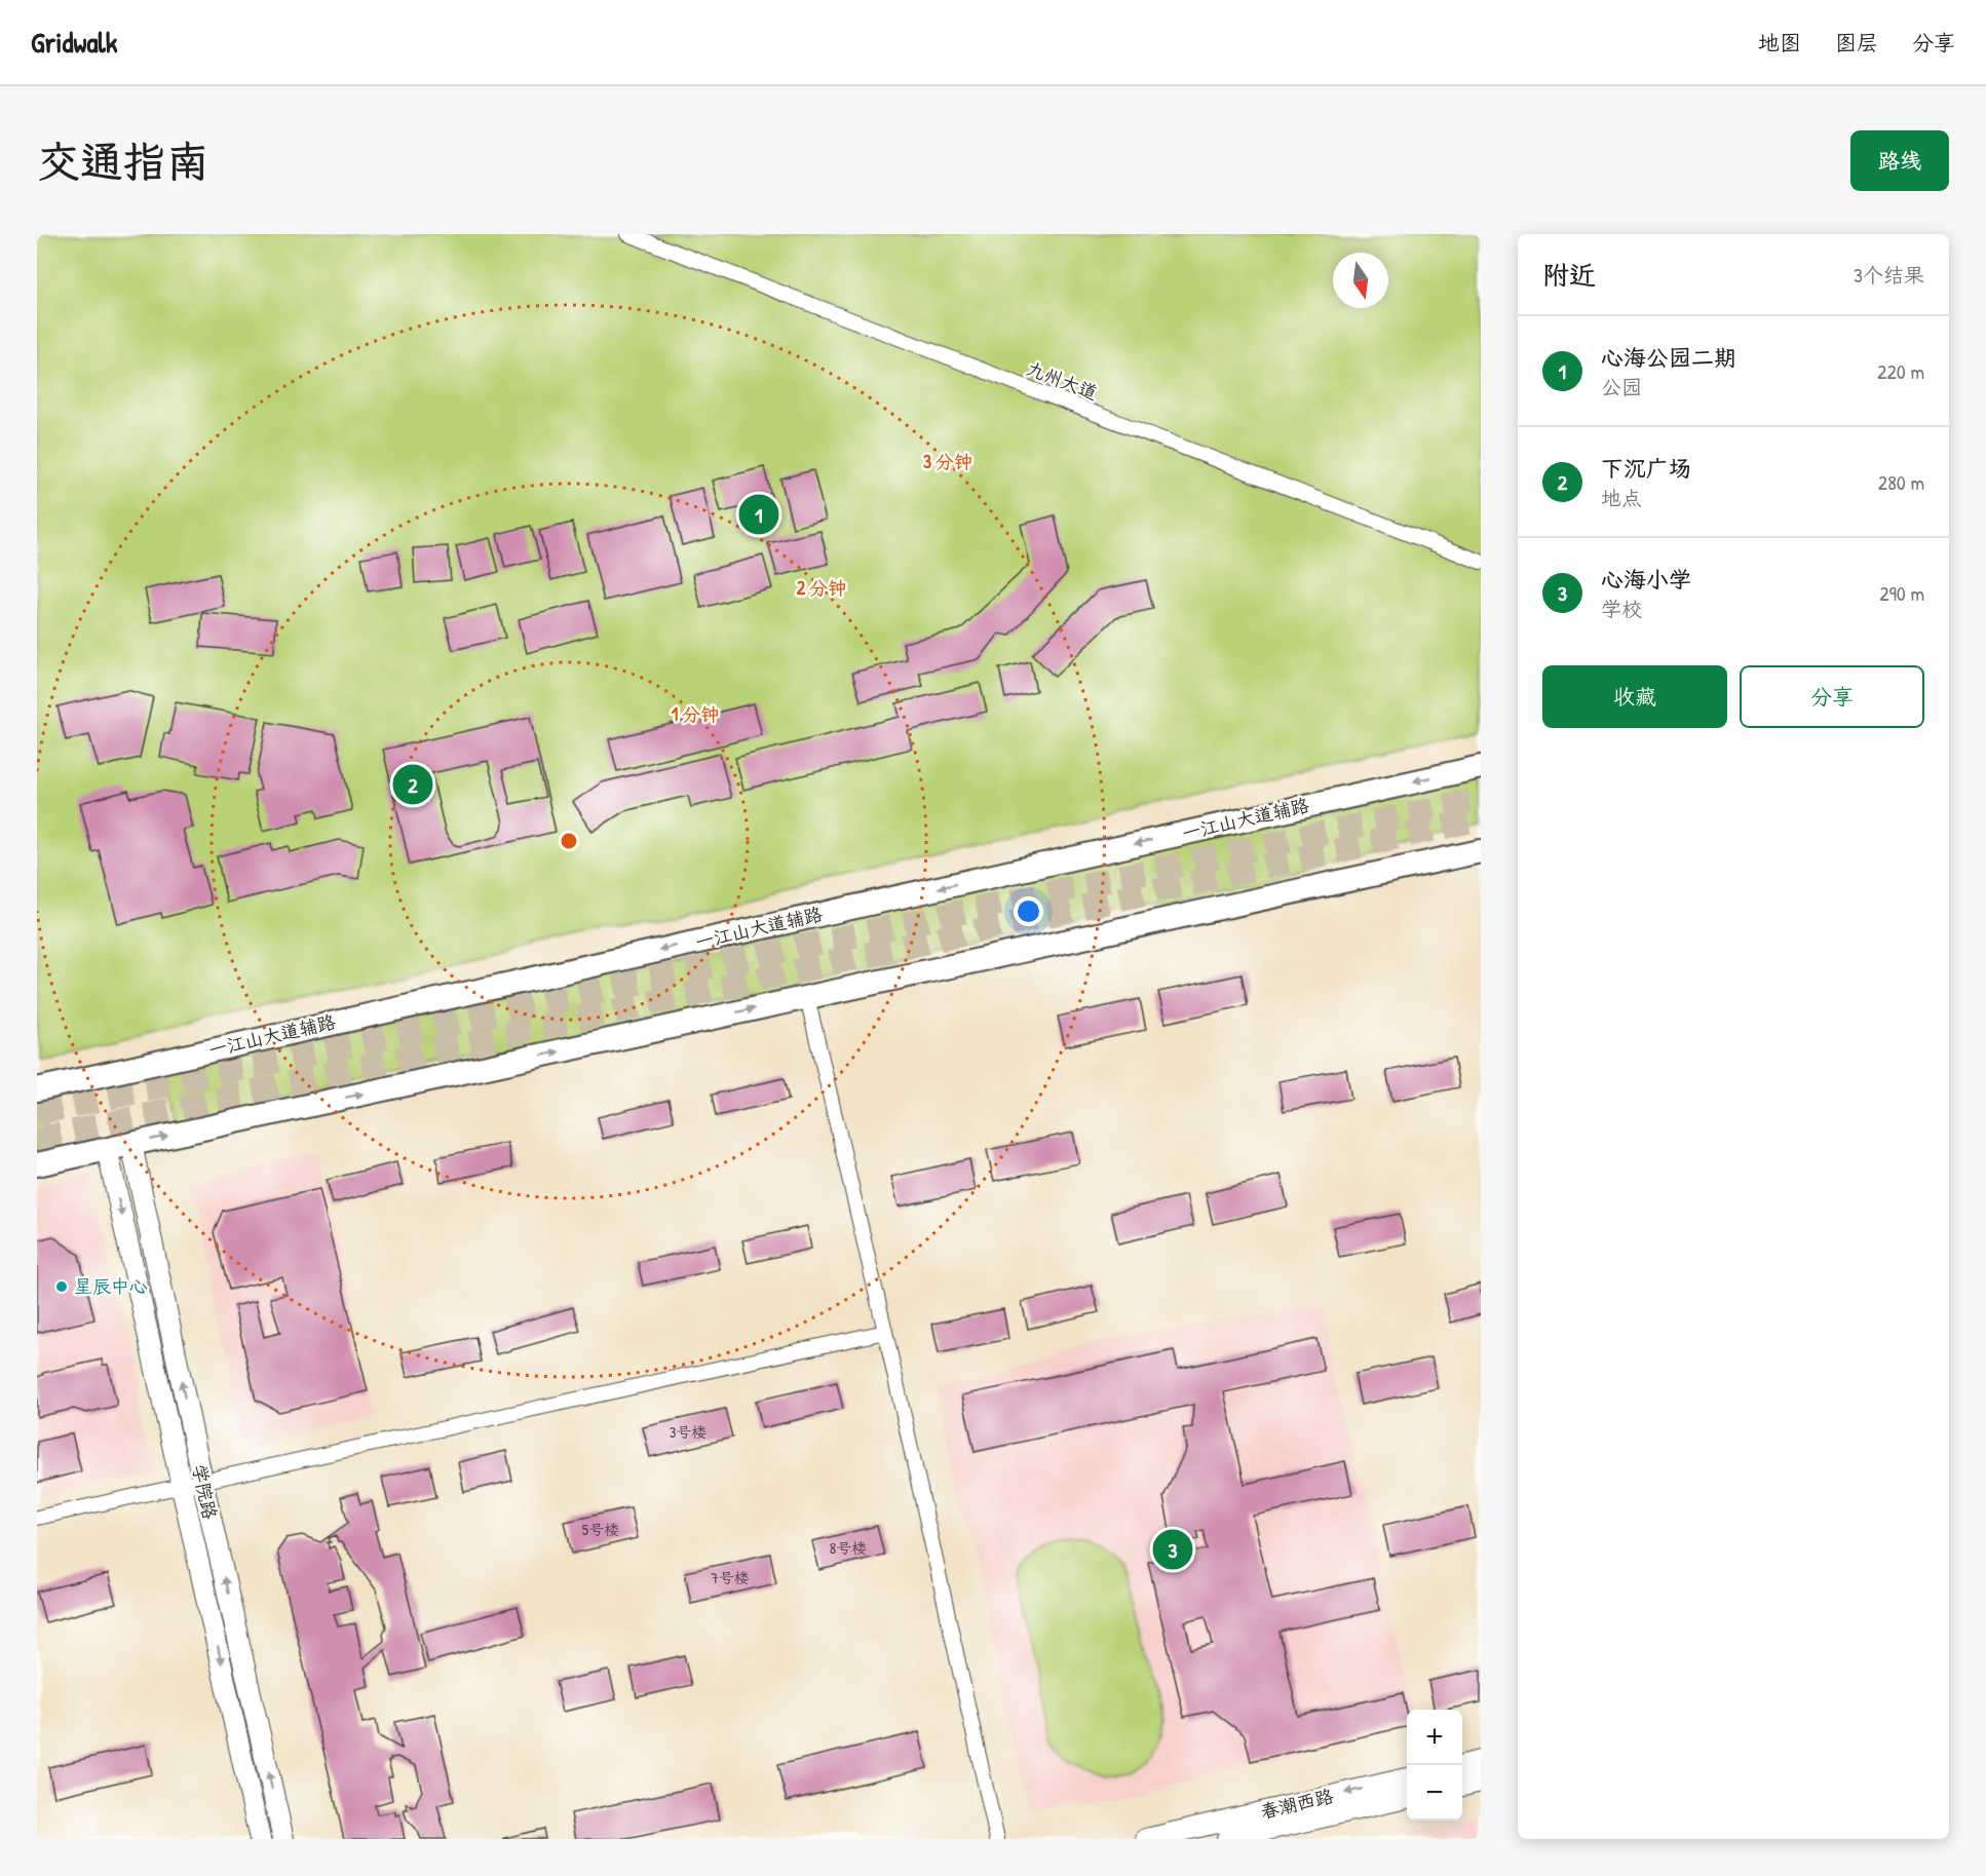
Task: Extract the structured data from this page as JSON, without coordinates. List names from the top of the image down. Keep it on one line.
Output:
{"streets":{"main road":["一江山大道辅路","学院路","春潮西路"],"street":["九州大道"]},"places":["星辰中心"],"house_numbers":["3号楼","5号楼","8号楼","7号楼"],"north":"bottom","page":{"header":"Gridwalk","nav":["地图","图层","分享"],"buttons":["路线",["收藏","分享"]],"title":"交通指南","heading":["附近","3个结果"],"list":[{"mark":"1","name":"心海公园二期","note":"公园","value":"220 m"},{"mark":"2","name":"下沉广场","note":"地点","value":"280 m"},{"mark":"3","name":"心海小学","note":"学校","value":"290 m"}],"pins":["1","2","3"],"map_buttons":["+","−"]},"rings":["3 分钟","2 分钟","1 分钟"]}
